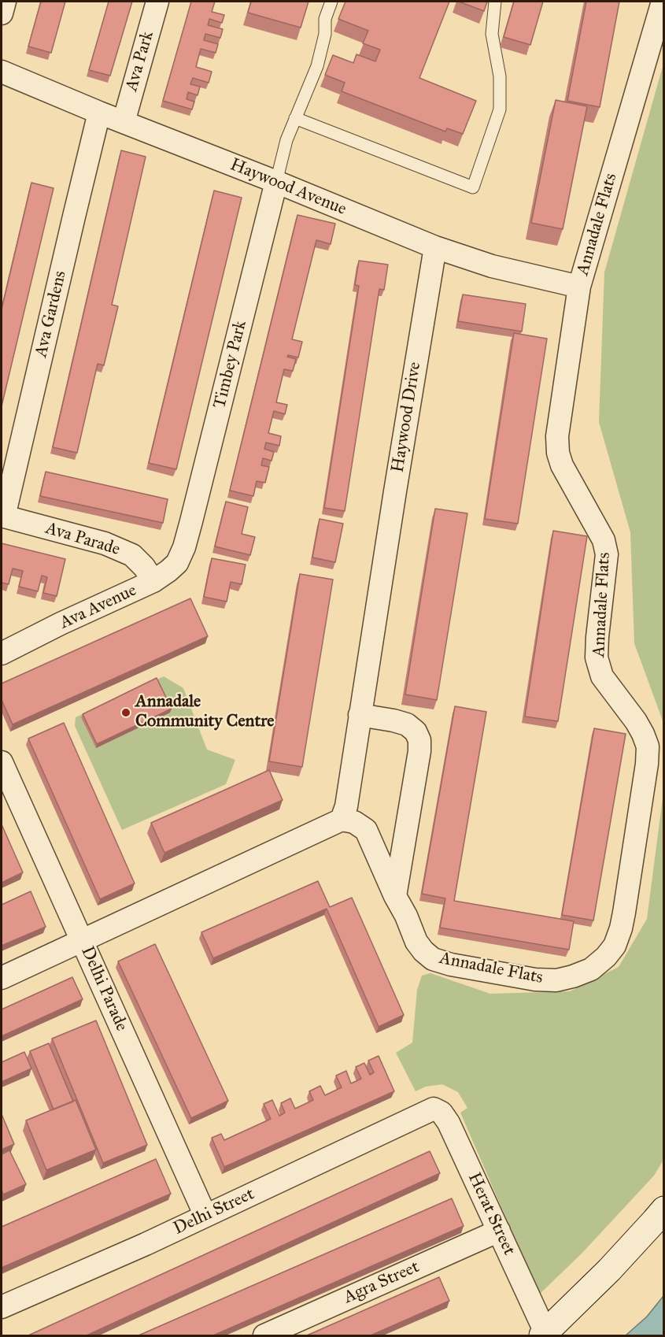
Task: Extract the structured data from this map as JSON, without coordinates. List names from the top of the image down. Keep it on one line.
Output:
{"streets":{"street":["Ava Park","Haywood Avenue","Annadale Flats","Ava Gardens","Timbey Park","Haywood Drive","Ava Parade","Ava Avenue","Delhi Parade","Delhi Street","Herat Street","Agra Street"]},"crossings":[["Ava Park","Haywood Avenue"],["Haywood Avenue","Annadale Flats"],["Haywood Avenue","Ava Gardens"],["Haywood Avenue","Timbey Park"],["Haywood Avenue","Haywood Drive"],["Ava Gardens","Ava Parade"],["Timbey Park","Ava Avenue"],["Ava Parade","Ava Avenue"],["Delhi Parade","Delhi Street"],["Delhi Street","Herat Street"],["Herat Street","Agra Street"]],"places":["Annadale Community Centre"]}
